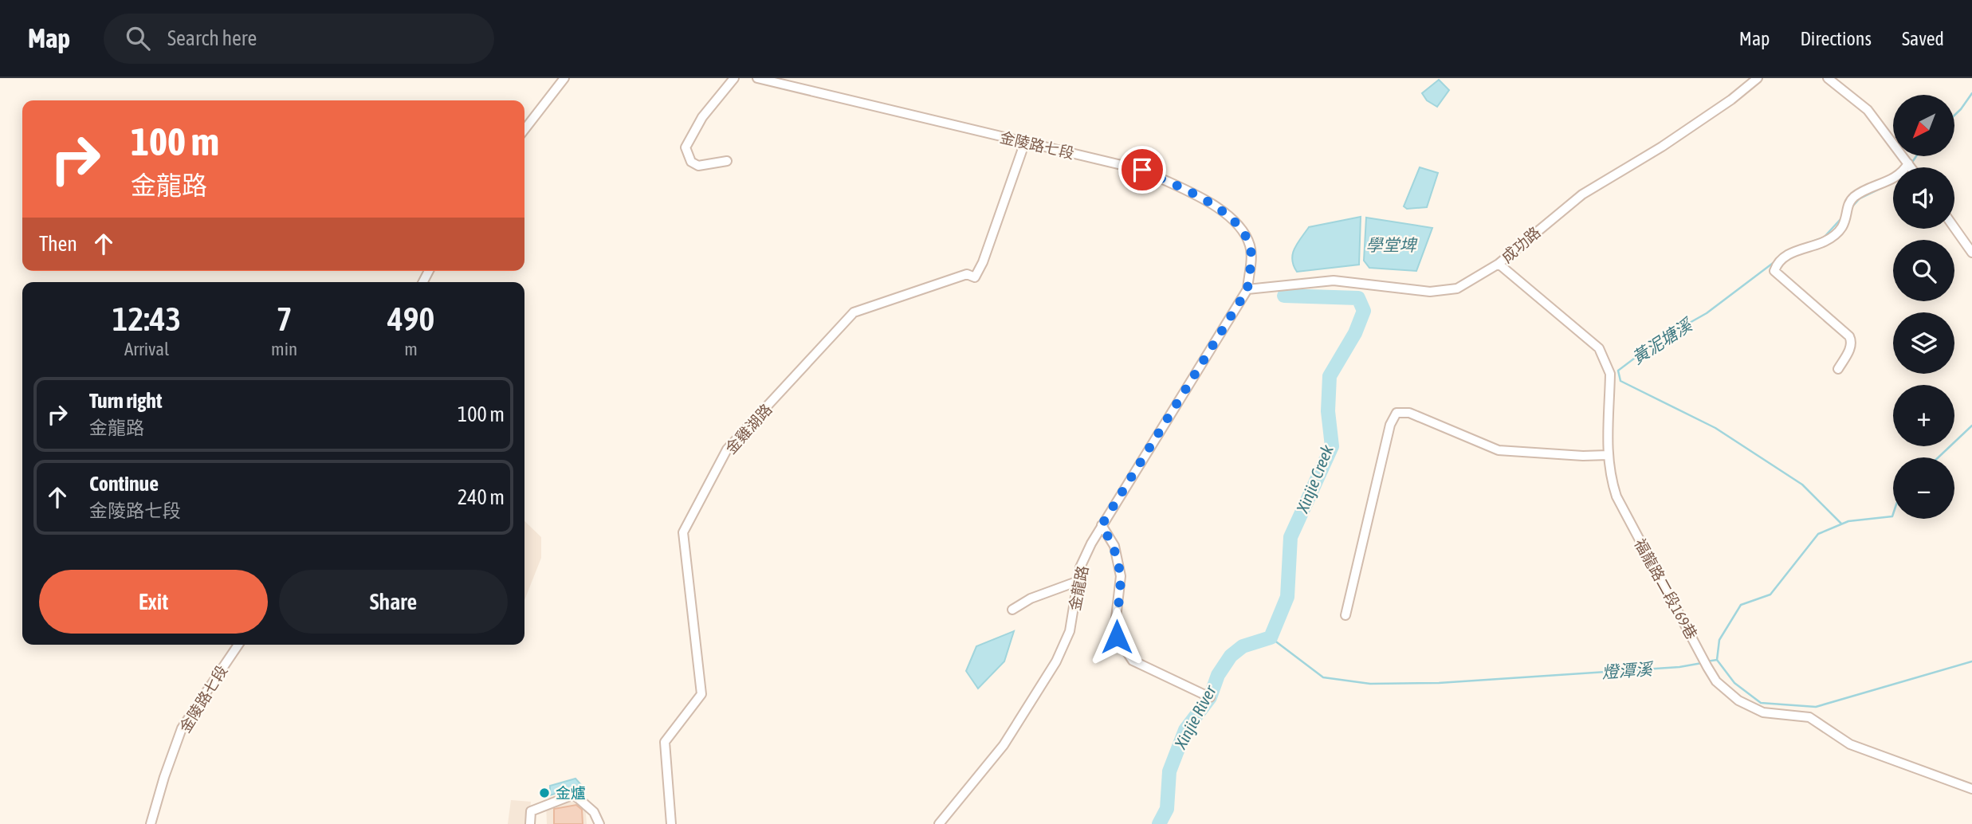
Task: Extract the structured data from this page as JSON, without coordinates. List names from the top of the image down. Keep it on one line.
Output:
{"streets":{"street":["金陵路七段","成功路","金雞湖路","金龍路","福龍路二段169巷"]},"crossings":[["金陵路七段","成功路"],["金陵路七段","金雞湖路"],["金陵路七段","金龍路"],["成功路","金龍路"],["成功路","福龍路二段169巷"]],"water":["學堂埤","黃泥塘溪","Xinjie Creek","燈潭溪","Xinjie River"],"places":["金爐"],"north":"bottom left","page":{"header":"Map","search":"Search here","nav":["Map","Directions","Saved"],"map_buttons":["+","−"],"turn":["100 m","金龍路"],"then":"Then","eta":["12:43","Arrival","7","min","490","m"],"list":[{"name":"Turn right","note":"金龍路","value":"100 m"},{"name":"Continue","note":"金陵路七段","value":"240 m"}],"buttons":["Exit","Share"]}}
